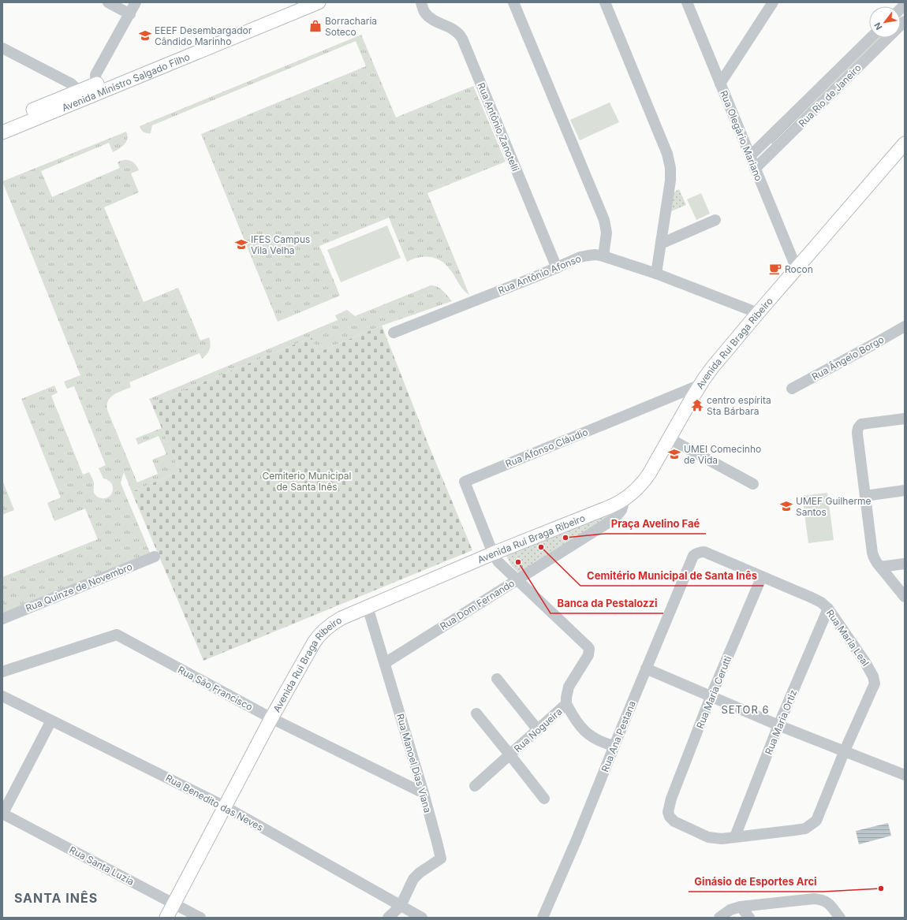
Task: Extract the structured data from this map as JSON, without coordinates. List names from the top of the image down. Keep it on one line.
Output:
{"streets":{"main road":["Avenida Ministro Salgado Filho","Avenida Rui Braga Ribeiro"],"street":["Rua Rio de Janeiro","Rua Antônio Zanotelli","Rua Olegário Mariano","Rua Antônio Afonso","Rua Ângelo Borgo","Rua Afonso Cláudio","Rua Quinze de Novembro","Rua Dom Fernando","Rua Maria Leal","Rua São Francisco","Rua Maria Cerutti","Rua Maria Ortiz","Rua Nogueira","Rua Ana Pestana","Rua Manoel Dias Viana","Rua Benedito das Neves","Rua Santa Luzia"]},"crossings":[["Rua Rio de Janeiro","Rua Olegário Mariano"],["Rua Antônio Zanotelli","Rua Antônio Afonso"],["Rua Olegário Mariano","Avenida Rui Braga Ribeiro"],["Rua Antônio Afonso","Avenida Rui Braga Ribeiro"],["Avenida Rui Braga Ribeiro","Rua Afonso Cláudio"],["Avenida Rui Braga Ribeiro","Rua Dom Fernando"],["Avenida Rui Braga Ribeiro","Rua São Francisco"],["Avenida Rui Braga Ribeiro","Rua Manoel Dias Viana"],["Avenida Rui Braga Ribeiro","Rua Benedito das Neves"],["Avenida Rui Braga Ribeiro","Rua Santa Luzia"],["Rua Dom Fernando","Rua Nogueira"],["Rua Dom Fernando","Rua Manoel Dias Viana"],["Rua Maria Leal","Rua Maria Cerutti"],["Rua Maria Leal","Rua Maria Ortiz"],["Rua Maria Leal","Rua Ana Pestana"],["Rua São Francisco","Rua Manoel Dias Viana"],["Rua Manoel Dias Viana","Rua Benedito das Neves"]],"districts":["SETOR 6","SANTA INÊS"],"parks":["Cemiterio Municipal de Santa Inês"],"places":{"shop":["Borracharia Soteco"],"school or university":["EEEF Desembargador Cândido Marinho","IFES Campus Vila Velha","UMEI Comecinho de Vida","UMEF Guilherme Santos"],"cafe":["Rocon"],"temple":["centro espírita Sta Bárbara"],"other":["Praça Avelino Faé","Cemitério Municipal de Santa Inês","Banca da Pestalozzi","Ginásio de Esportes Arci"]},"north":"bottom left"}
